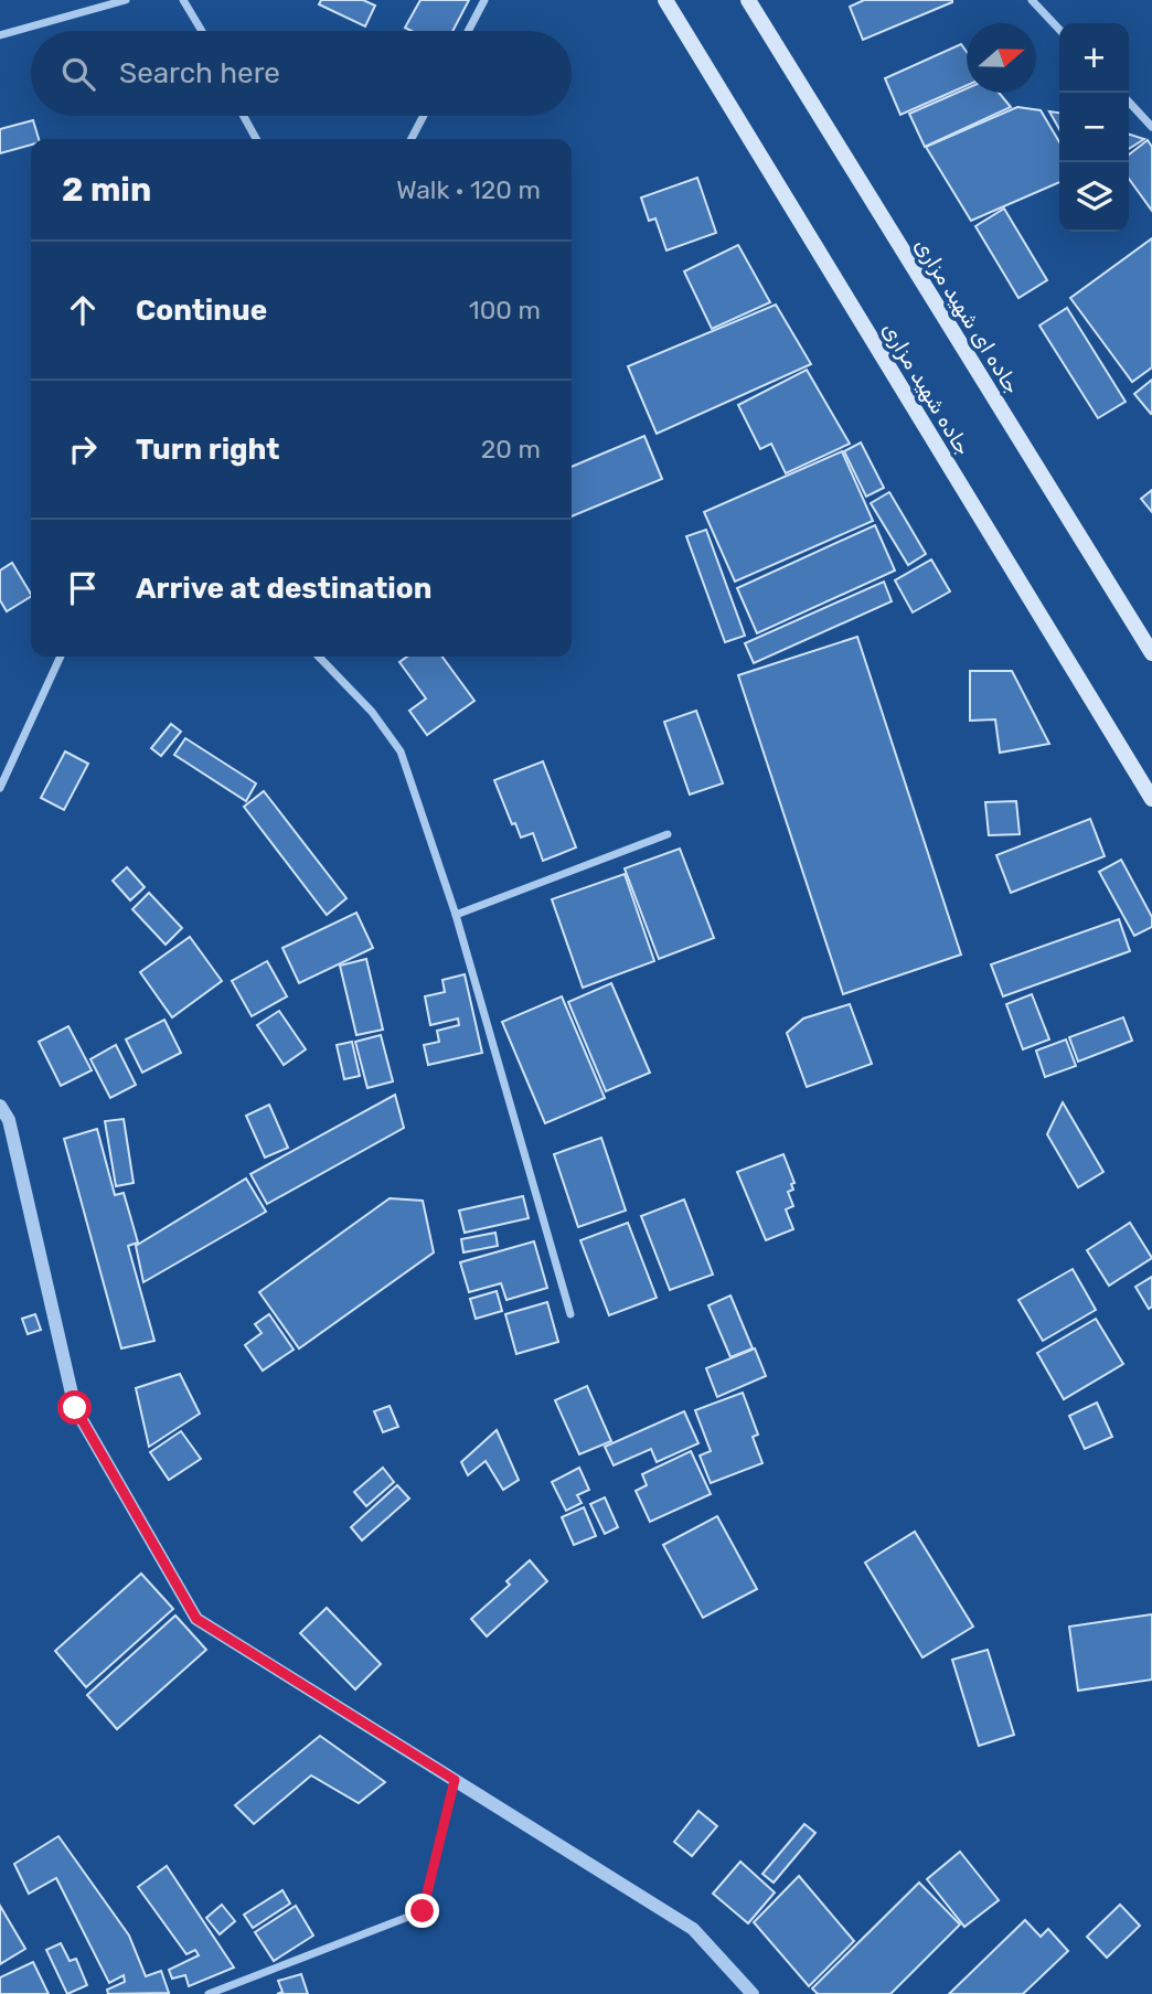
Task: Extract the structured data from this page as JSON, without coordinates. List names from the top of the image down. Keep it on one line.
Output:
{"streets":{"main road":["جاده ای شهید مزاری","جاده شهید مزاری"]},"north":"right","page":{"map_buttons":["+","−"],"search":"Search here","heading":["2 min","Walk · 120 m"],"list":[["Continue","100 m"],["Turn right","20 m"],"Arrive at destination"]}}
